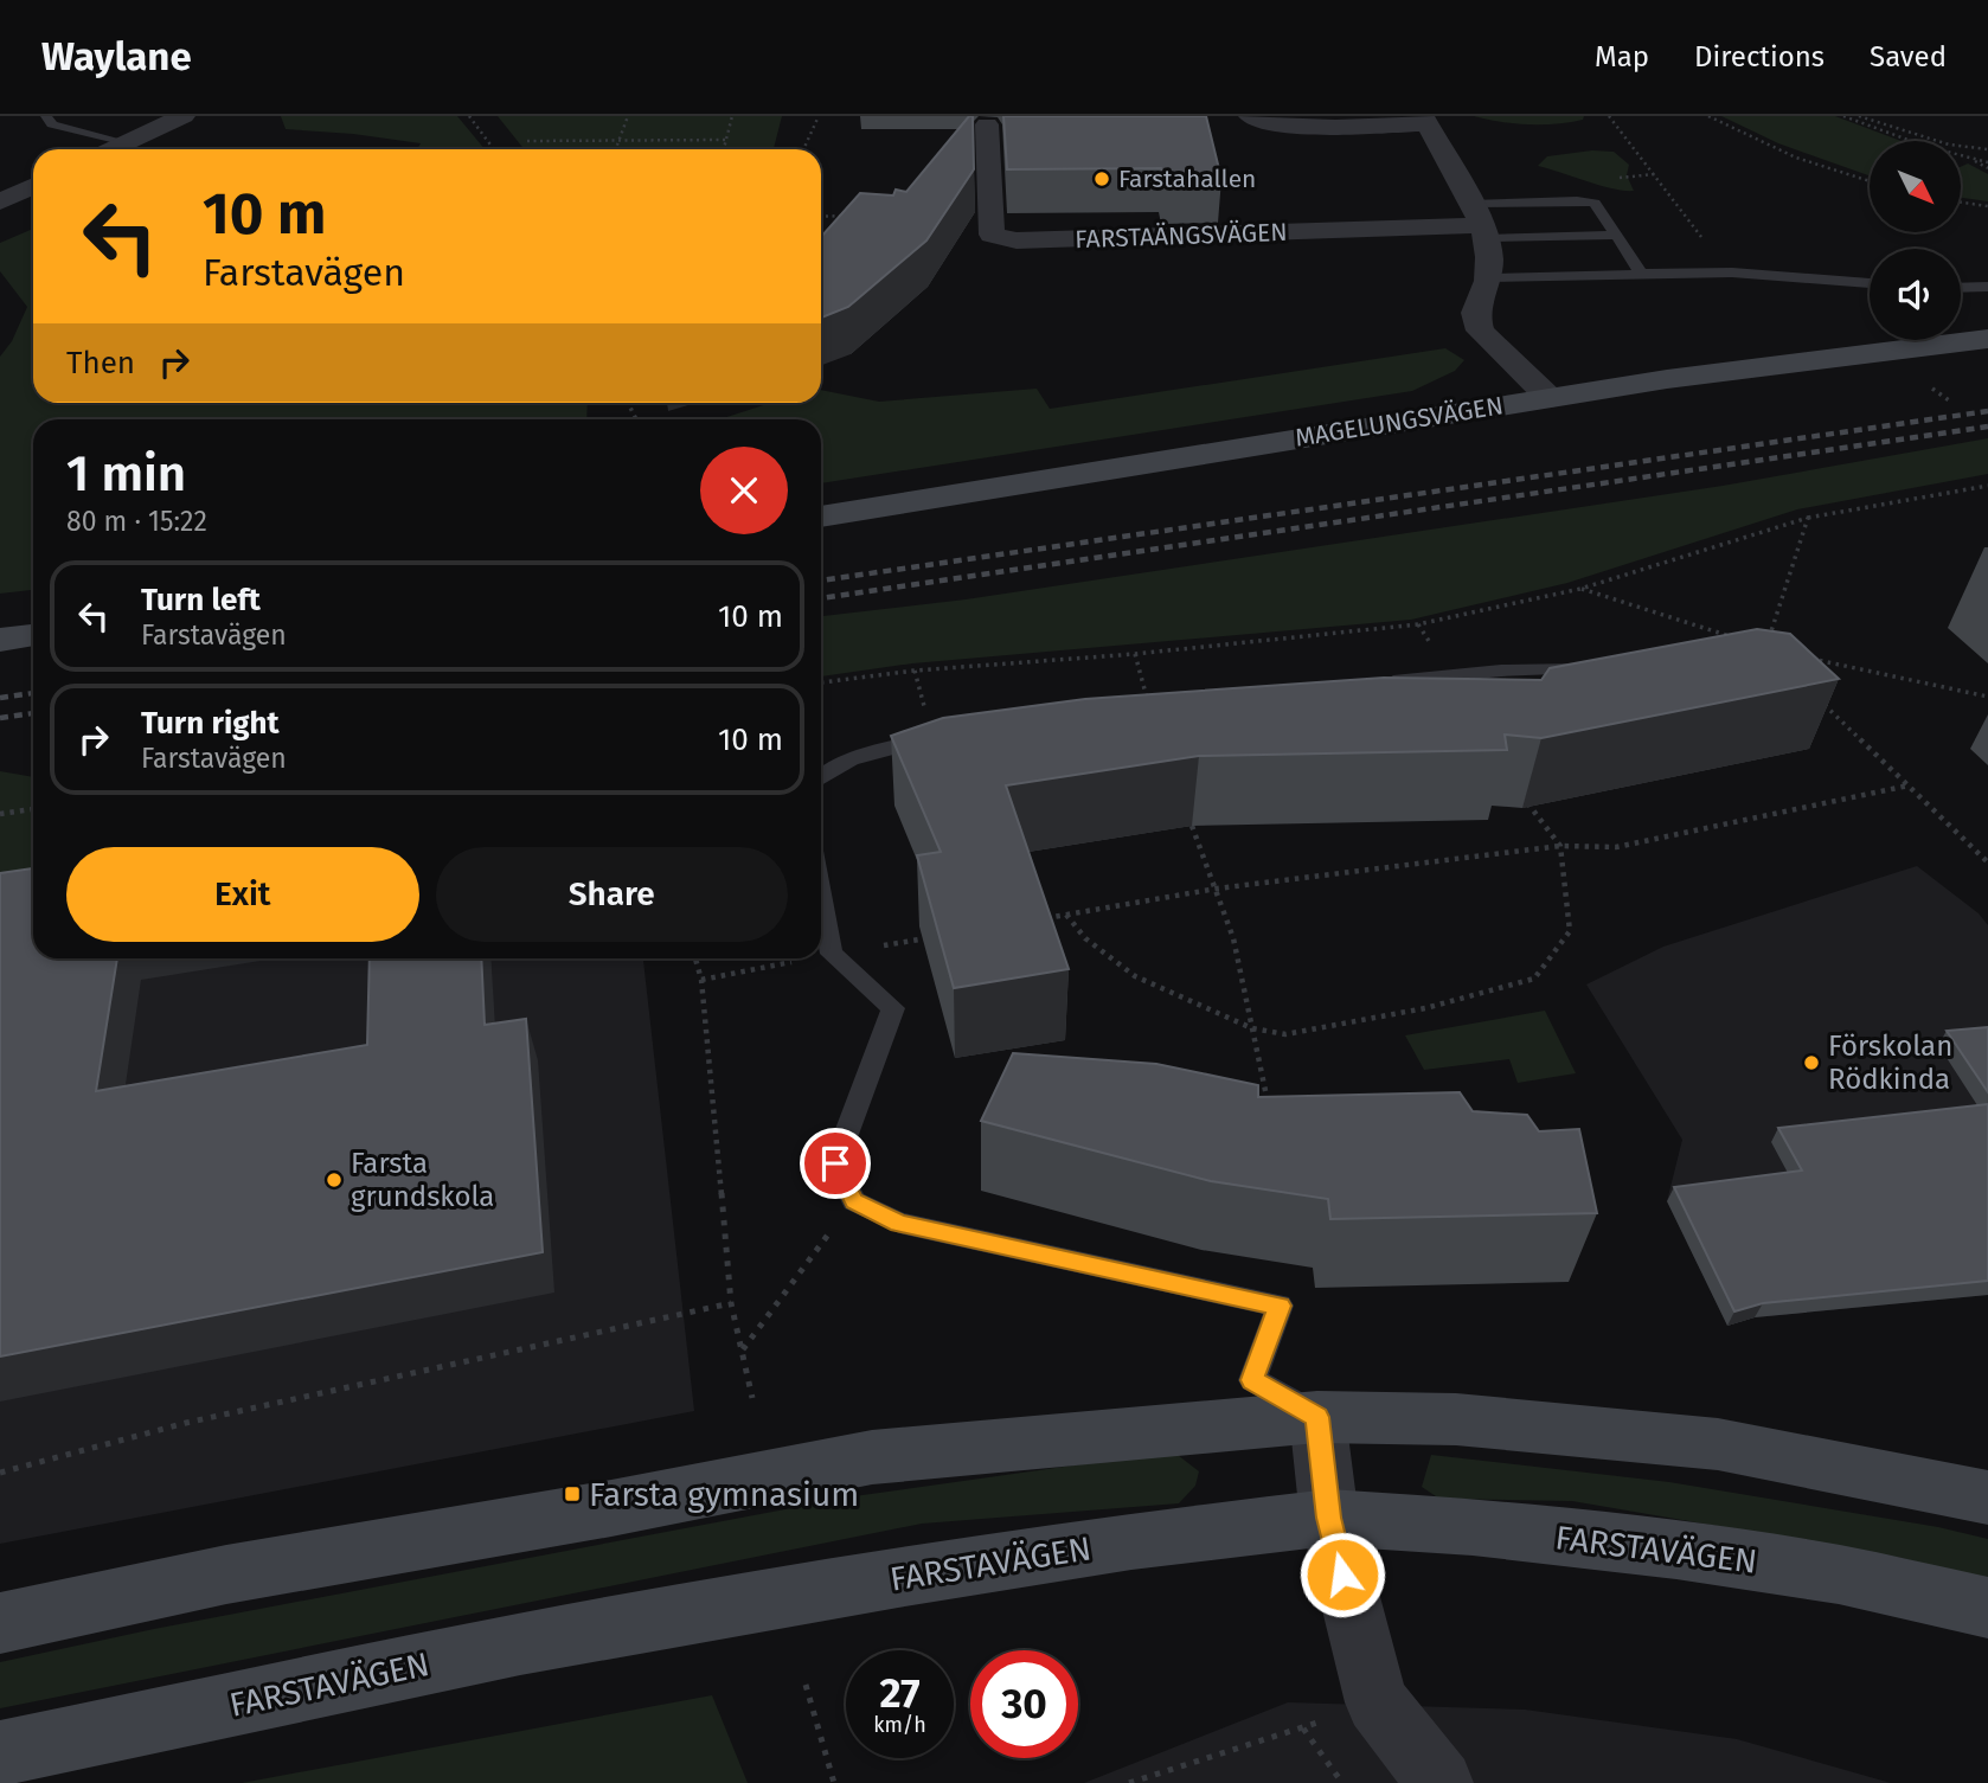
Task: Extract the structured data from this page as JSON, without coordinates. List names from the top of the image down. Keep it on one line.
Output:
{"streets":{"street":["FARSTAÄNGSVÄGEN","MAGELUNGSVÄGEN","FARSTAVÄGEN"]},"places":{"other":["Farstahallen","Förskolan Rödkinda","Farsta grundskola"],"transit":["Farsta gymnasium"]},"north":"bottom right","page":{"header":"Waylane","nav":["Map","Directions","Saved"],"turn":["10 m","Farstavägen"],"then":"Then","heading":["1 min","80 m · 15:22"],"list":[{"name":"Turn left","note":"Farstavägen","value":"10 m"},{"name":"Turn right","note":"Farstavägen","value":"10 m"}],"buttons":["Exit","Share"],"speed":"27 km/h","limit":"30"}}
